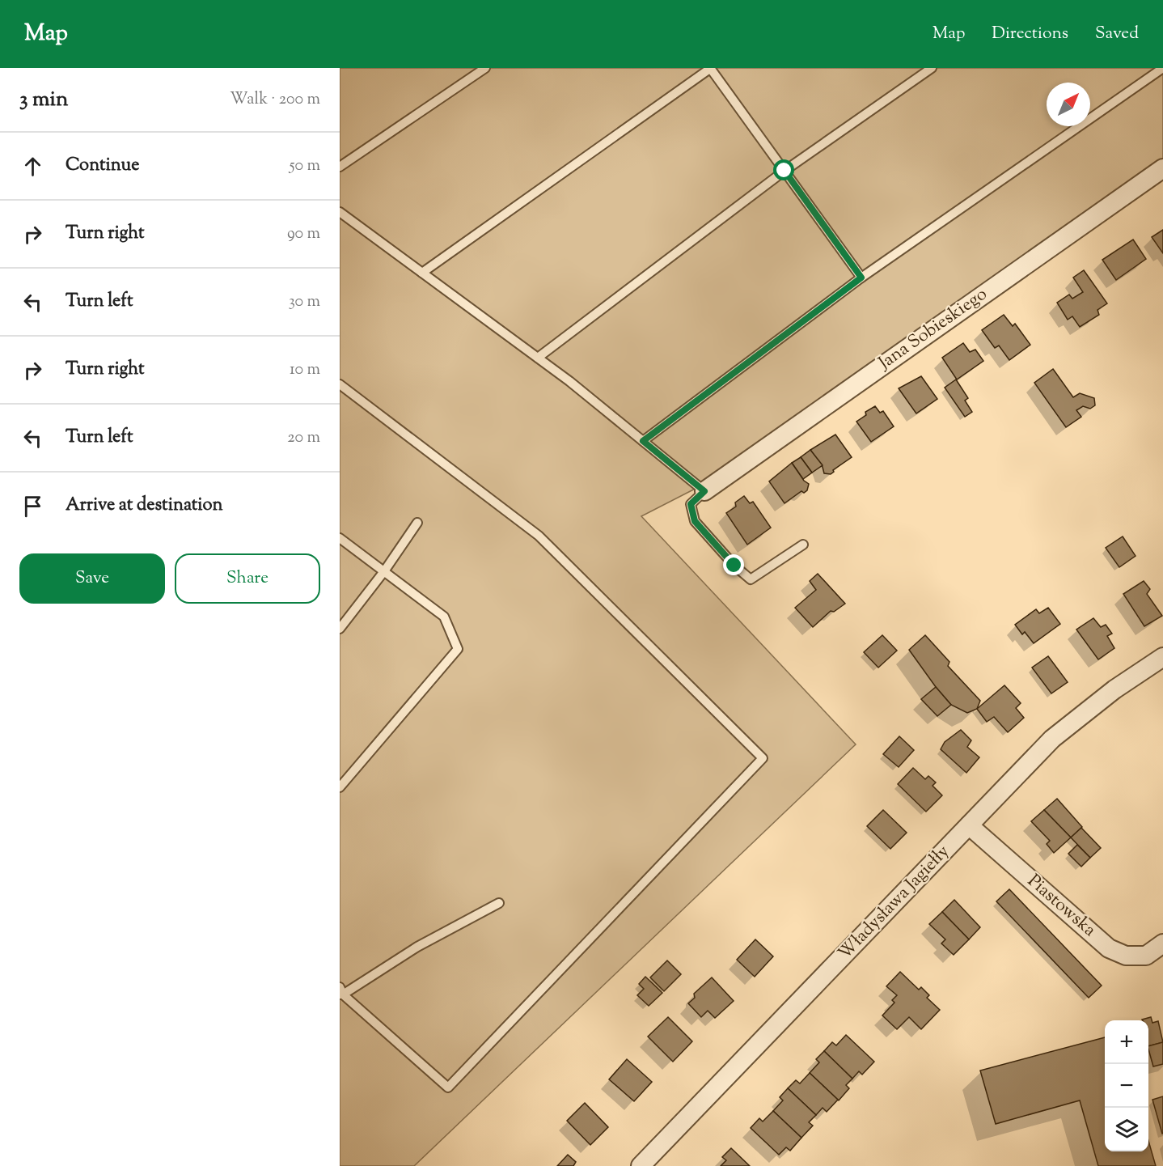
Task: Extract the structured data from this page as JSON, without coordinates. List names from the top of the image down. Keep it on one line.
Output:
{"streets":{"street":["Jana Sobieskiego","Władysława Jagiełły","Piastowska"]},"crossings":[["Władysława Jagiełły","Piastowska"]],"north":"top right","page":{"header":"Map","nav":["Map","Directions","Saved"],"heading":["3 min","Walk · 200 m"],"list":[["Continue","50 m"],["Turn right","90 m"],["Turn left","30 m"],["Turn right","10 m"],["Turn left","20 m"],"Arrive at destination"],"buttons":["Save","Share"],"map_buttons":["+","−"]}}
